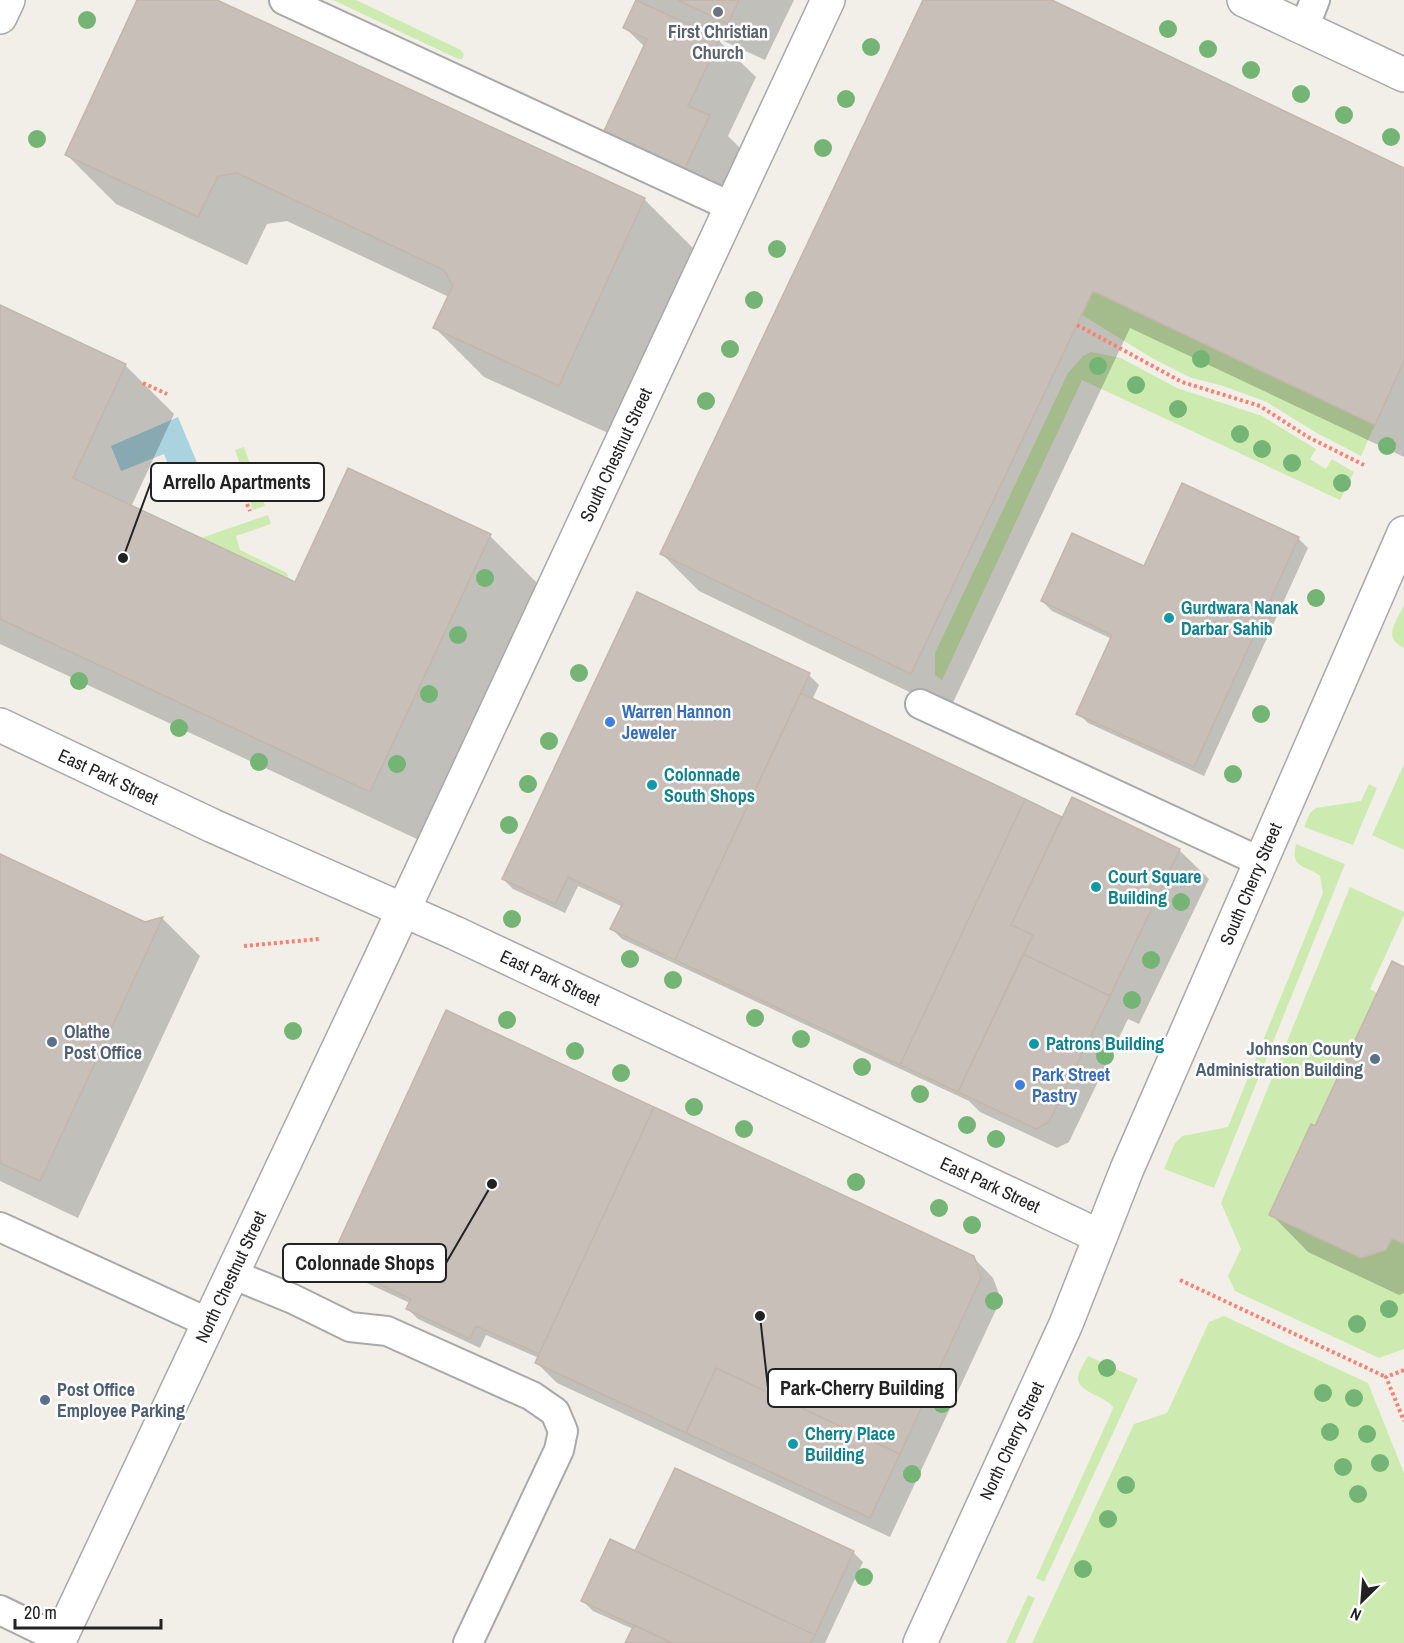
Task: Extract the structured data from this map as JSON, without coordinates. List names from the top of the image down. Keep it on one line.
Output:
{"streets":{"street":["South Chestnut Street","East Park Street","South Cherry Street","North Chestnut Street","North Cherry Street"]},"crossings":[["South Chestnut Street","East Park Street"],["South Chestnut Street","North Chestnut Street"],["East Park Street","South Cherry Street"],["East Park Street","North Chestnut Street"],["East Park Street","North Cherry Street"],["South Cherry Street","North Cherry Street"]],"places":["First Christian Church","Arrello Apartments","Gurdwara Nanak Darbar Sahib","Warren Hannon Jeweler","Colonnade South Shops","Court Square Building","Olathe Post Office","Patrons Building","Johnson County Administration Building","Park Street Pastry","Colonnade Shops","Park-Cherry Building","Post Office Employee Parking","Cherry Place Building"],"scale_bar":"20 m","north":"bottom left"}
